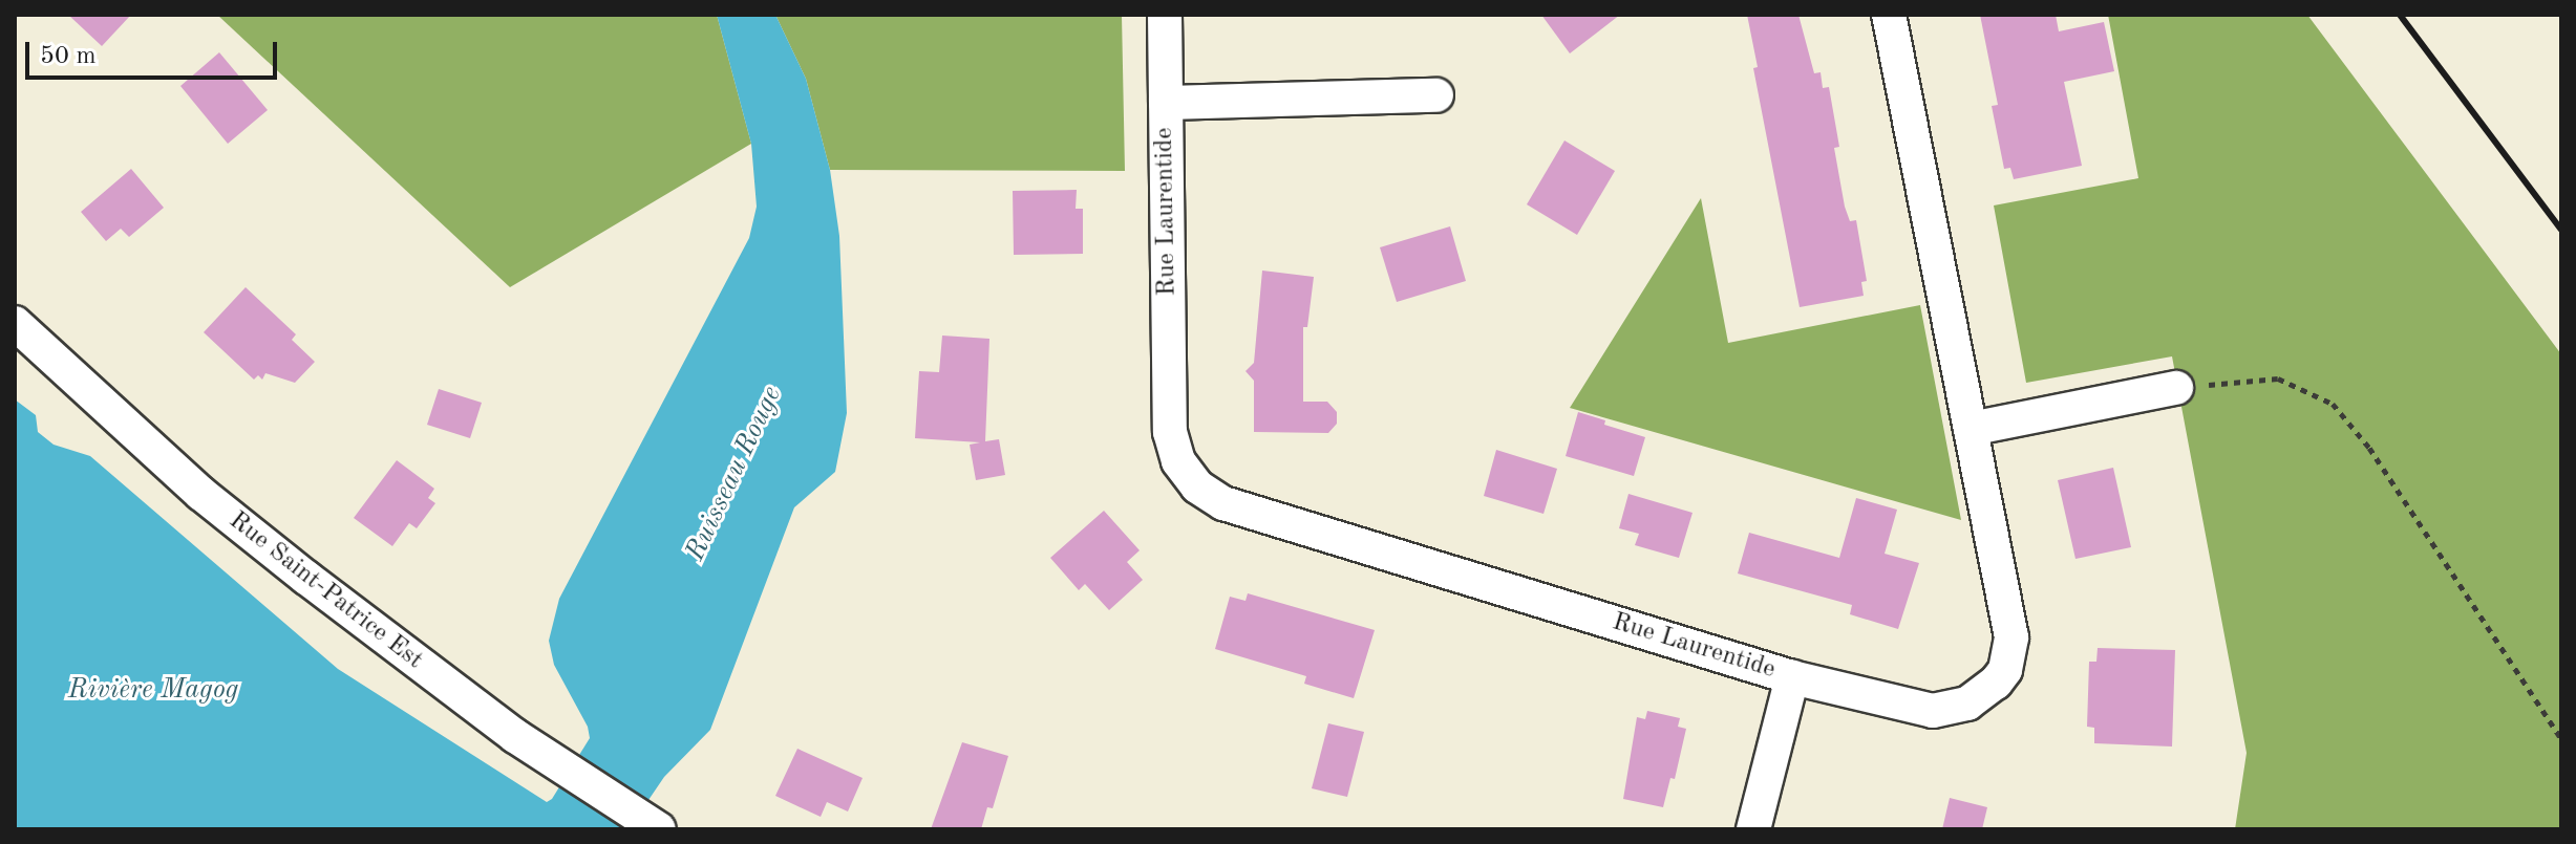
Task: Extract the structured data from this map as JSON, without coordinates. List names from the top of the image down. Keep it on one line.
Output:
{"streets":{"street":["Rue Laurentide","Rue Saint-Patrice Est"]},"water":["Ruisseau Rouge","Rivière Magog"],"scale_bar":"50 m"}
